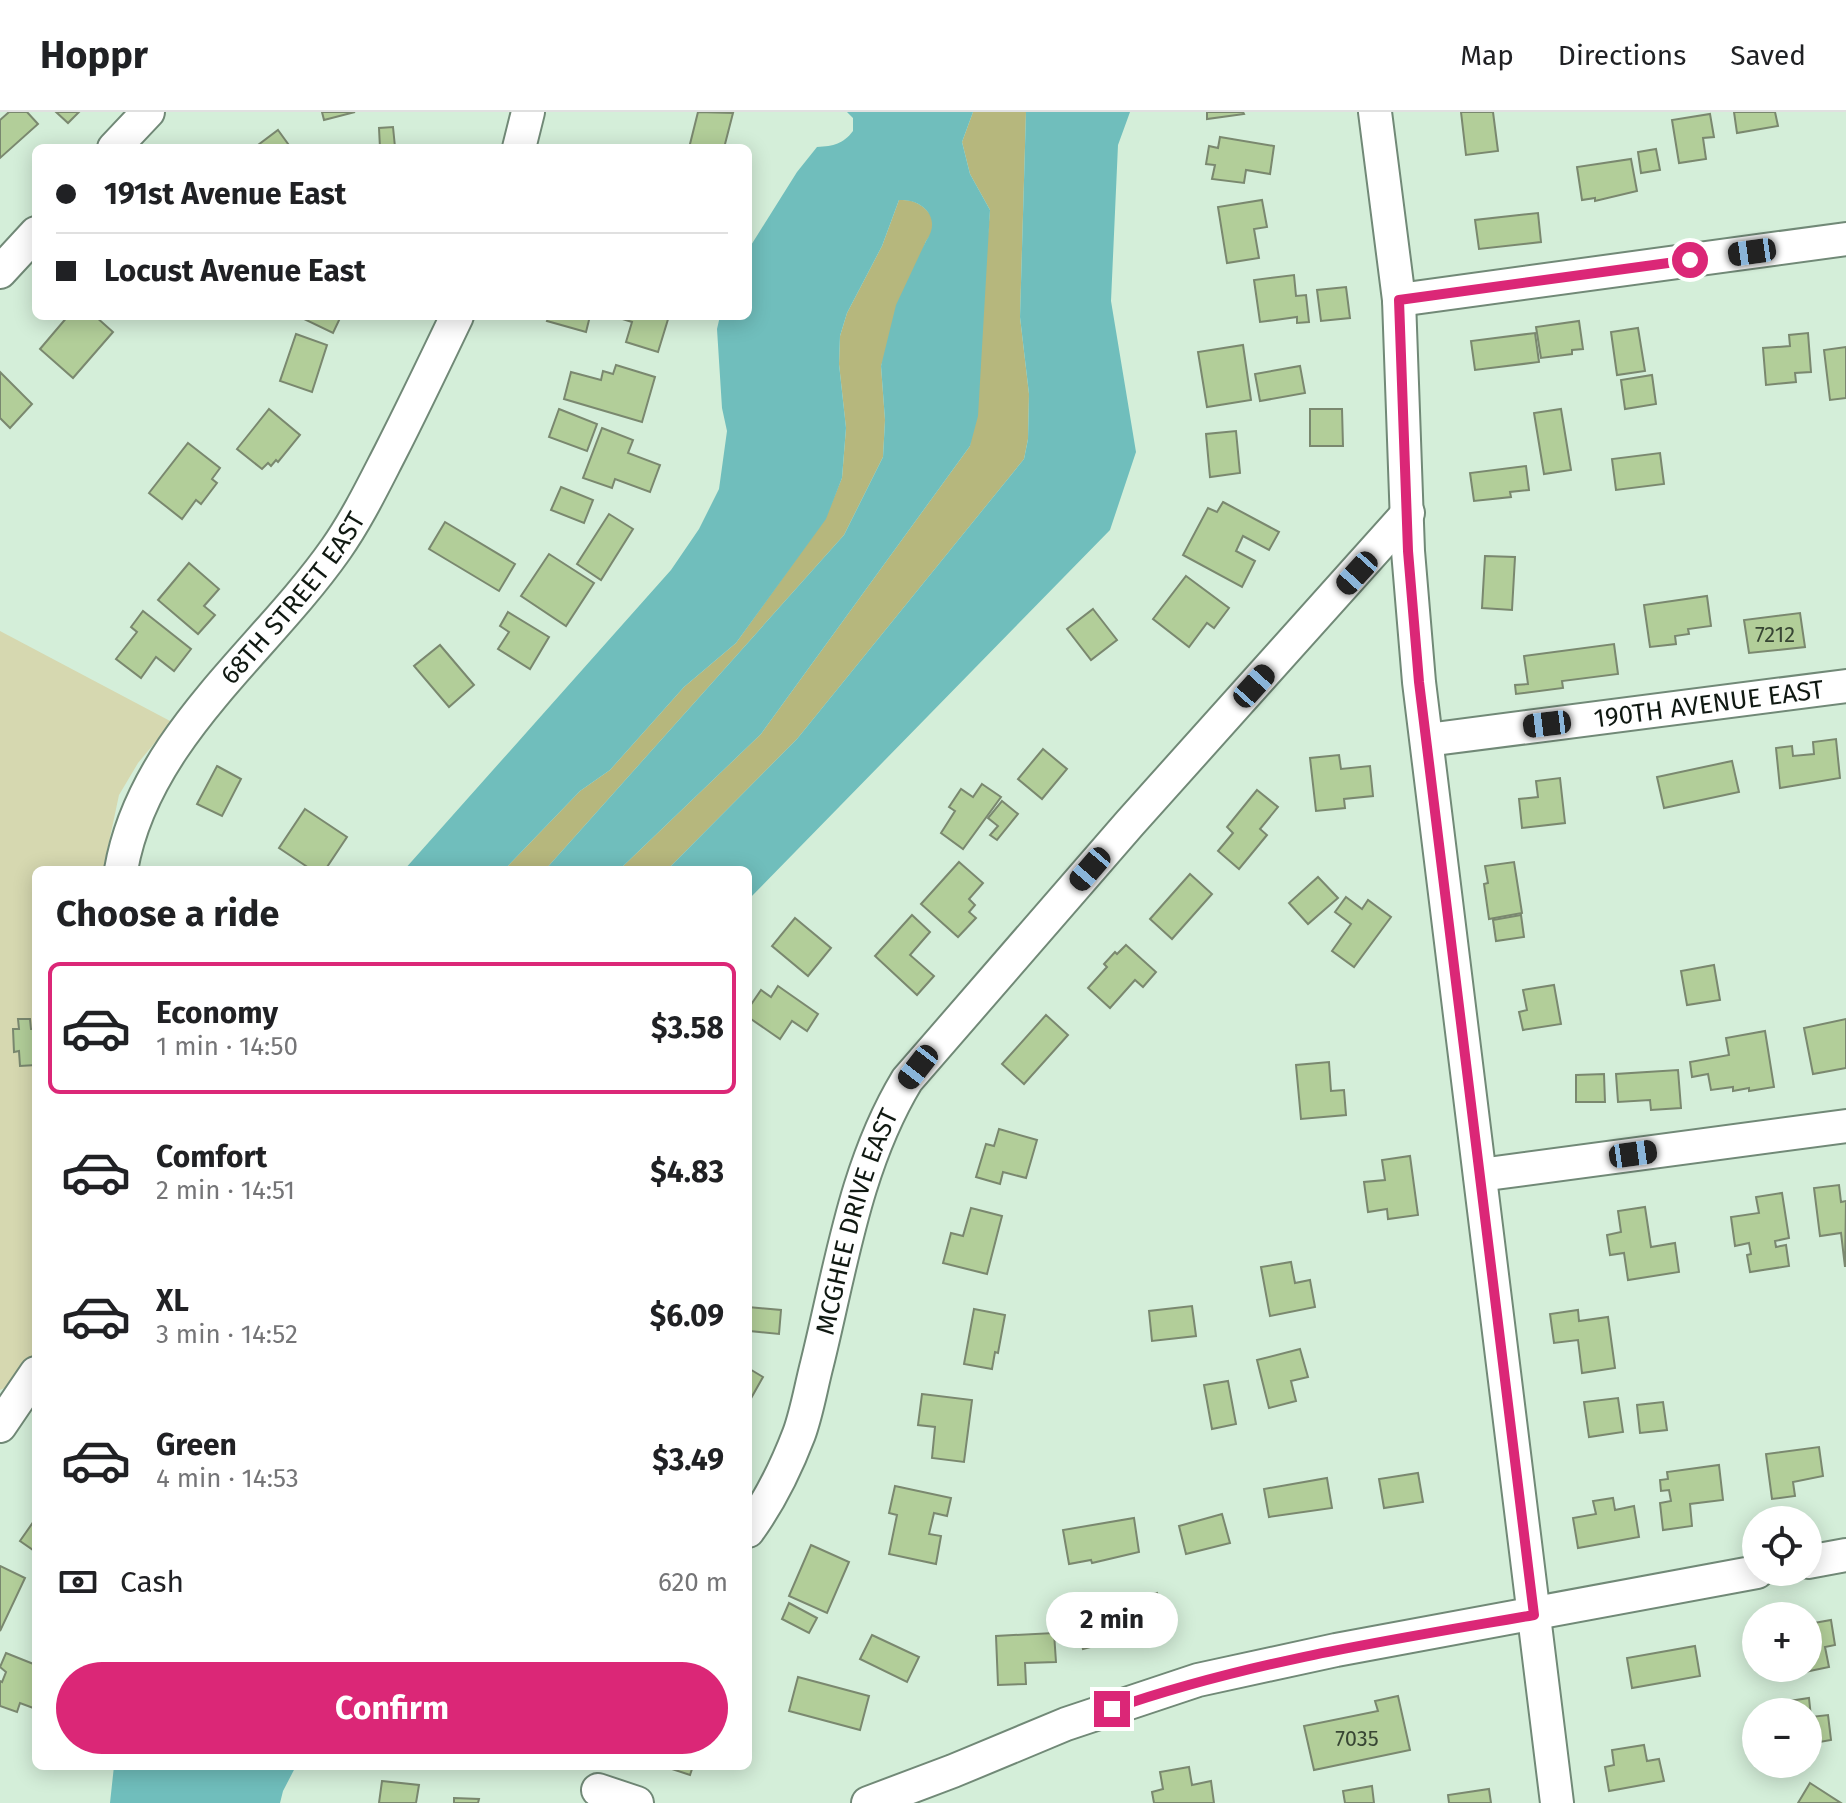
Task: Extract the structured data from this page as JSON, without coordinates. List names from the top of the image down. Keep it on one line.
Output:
{"streets":{"street":["68TH STREET EAST","190TH AVENUE EAST","MCGHEE DRIVE EAST"]},"house_numbers":["7212","7035"],"page":{"header":"Hoppr","nav":["Map","Directions","Saved"],"banner":["191st Avenue East","Locust Avenue East"],"heading":"Choose a ride","list":[{"name":"Economy","note":"1 min · 14:50","value":"$3.58"},{"name":"Comfort","note":"2 min · 14:51","value":"$4.83"},{"name":"XL","note":"3 min · 14:52","value":"$6.09"},{"name":"Green","note":"4 min · 14:53","value":"$3.49"}],"map_buttons":["+","−"],"pay":["Cash","620 m"],"bubble":"2 min","buttons":"Confirm"}}
